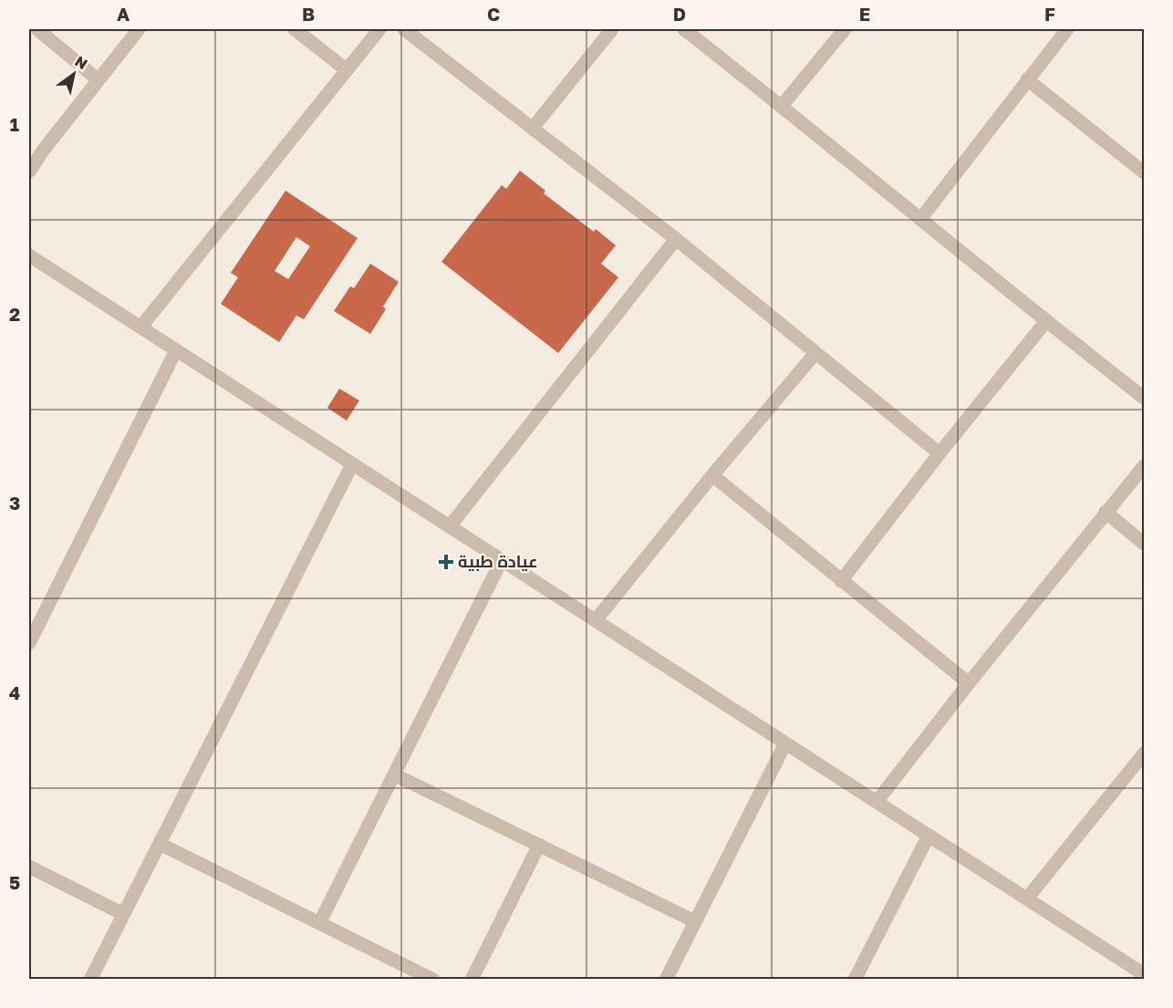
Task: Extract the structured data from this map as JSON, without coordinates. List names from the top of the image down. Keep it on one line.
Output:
{"places":{"health":["عيادة طبية"]},"north":"top right","grid":{"columns":["A","B","C","D","E","F"],"rows":["1","2","3","4","5"]}}
